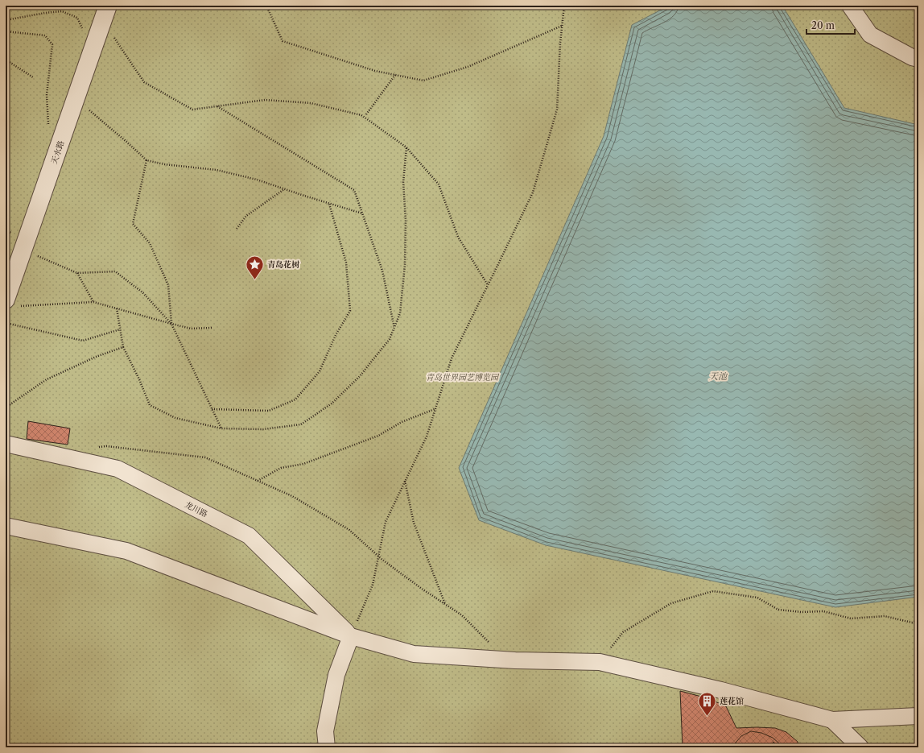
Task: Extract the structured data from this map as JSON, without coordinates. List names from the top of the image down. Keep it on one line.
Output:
{"streets":{"street":["天水路","龙川路"]},"water":["天池"],"parks":["青岛世界园艺博览园"],"places":{"place":["青岛花树"],"building":["莲花馆"]},"scale_bar":"20 m"}
